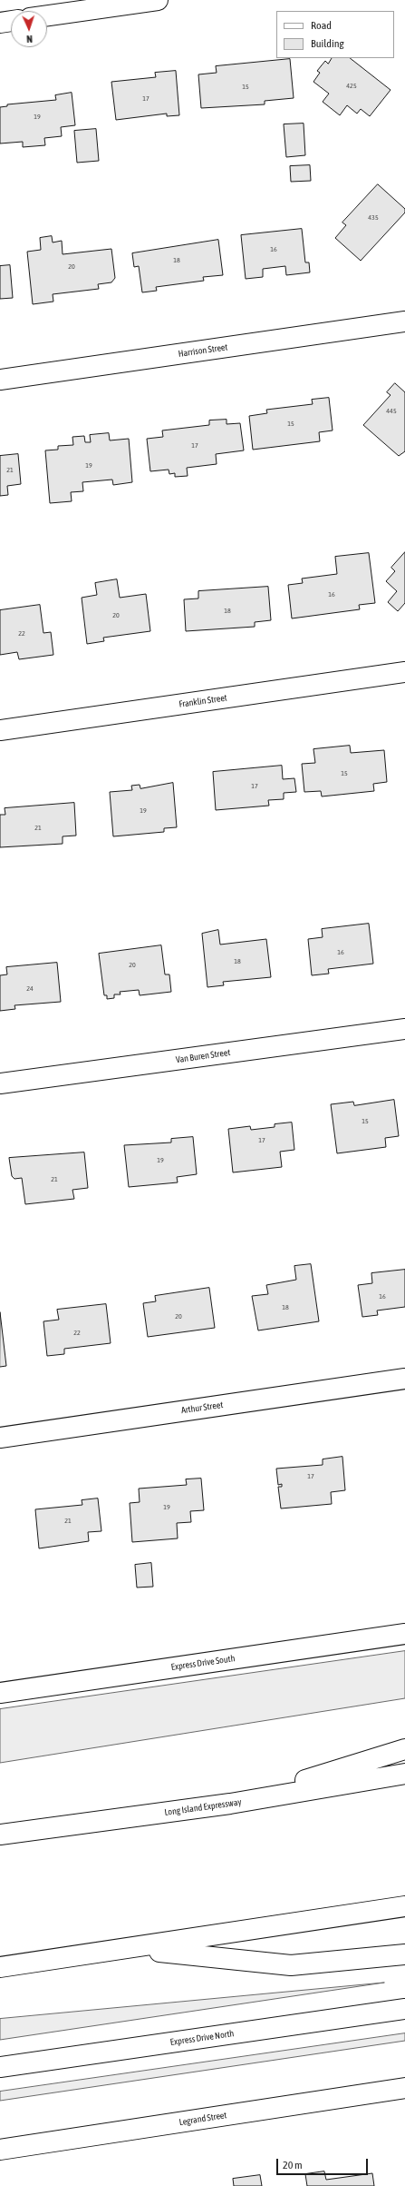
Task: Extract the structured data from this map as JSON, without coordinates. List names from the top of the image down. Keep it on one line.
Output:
{"streets":{"main road":["Harrison Street","Franklin Street","Van Buren Street","Arthur Street","Express Drive South","Long Island Expressway","Express Drive North","Legrand Street"]},"house_numbers":["425","15","17","19","435","16","18","20","445","15","17","19","21","16","18","20","22","15","17","19","21","16","18","20","24","15","17","19","21","16","18","20","22","17","19","21"],"legend":["Road","Building"],"scale_bar":"20 m","north":"bottom"}
